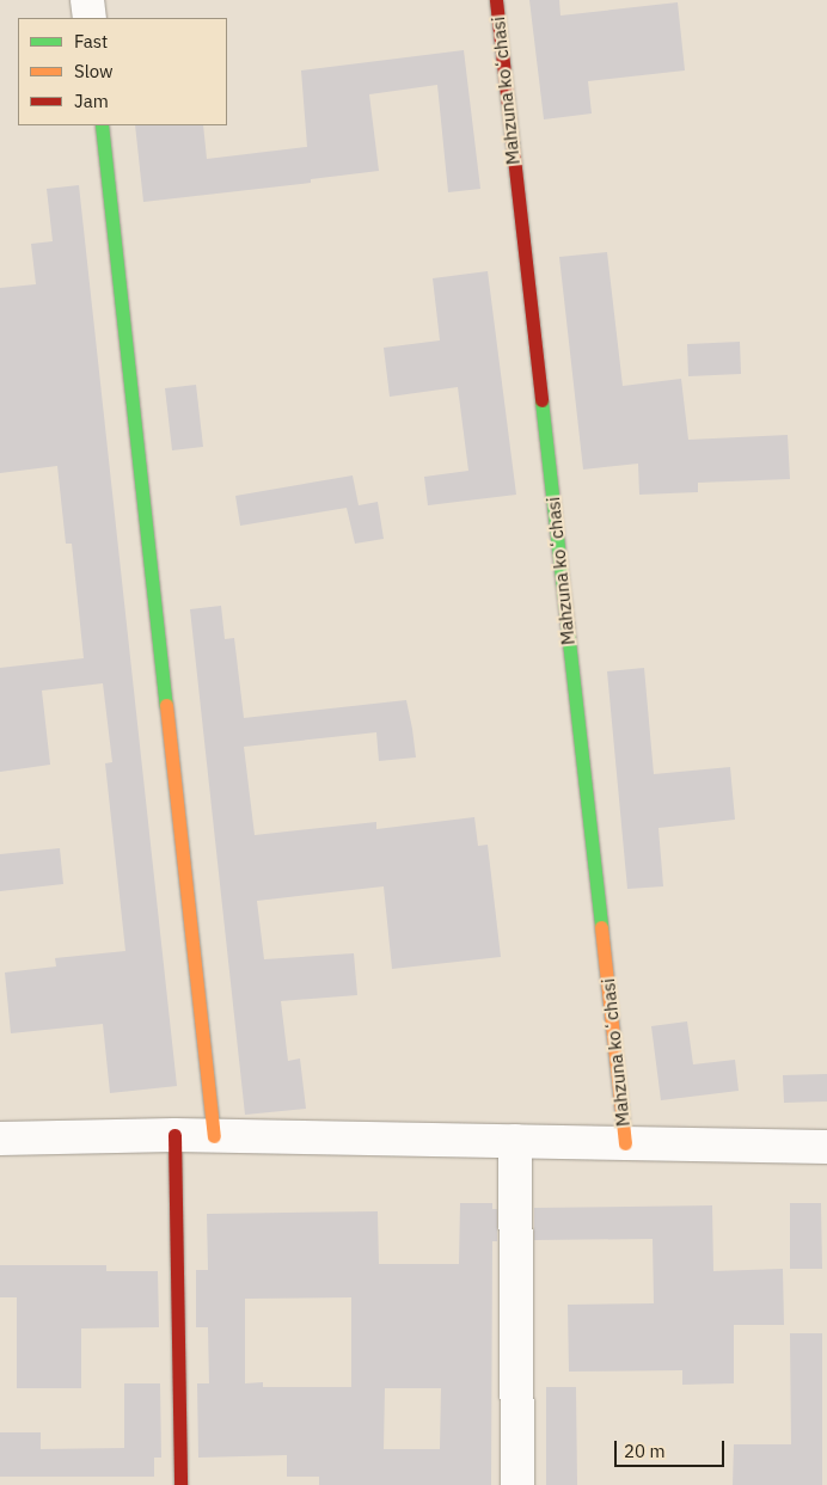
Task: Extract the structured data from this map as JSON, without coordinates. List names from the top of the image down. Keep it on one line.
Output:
{"streets":{"street":["Mahzuna koʻchasi"]},"legend":["Fast","Slow","Jam"],"scale_bar":"20 m"}
